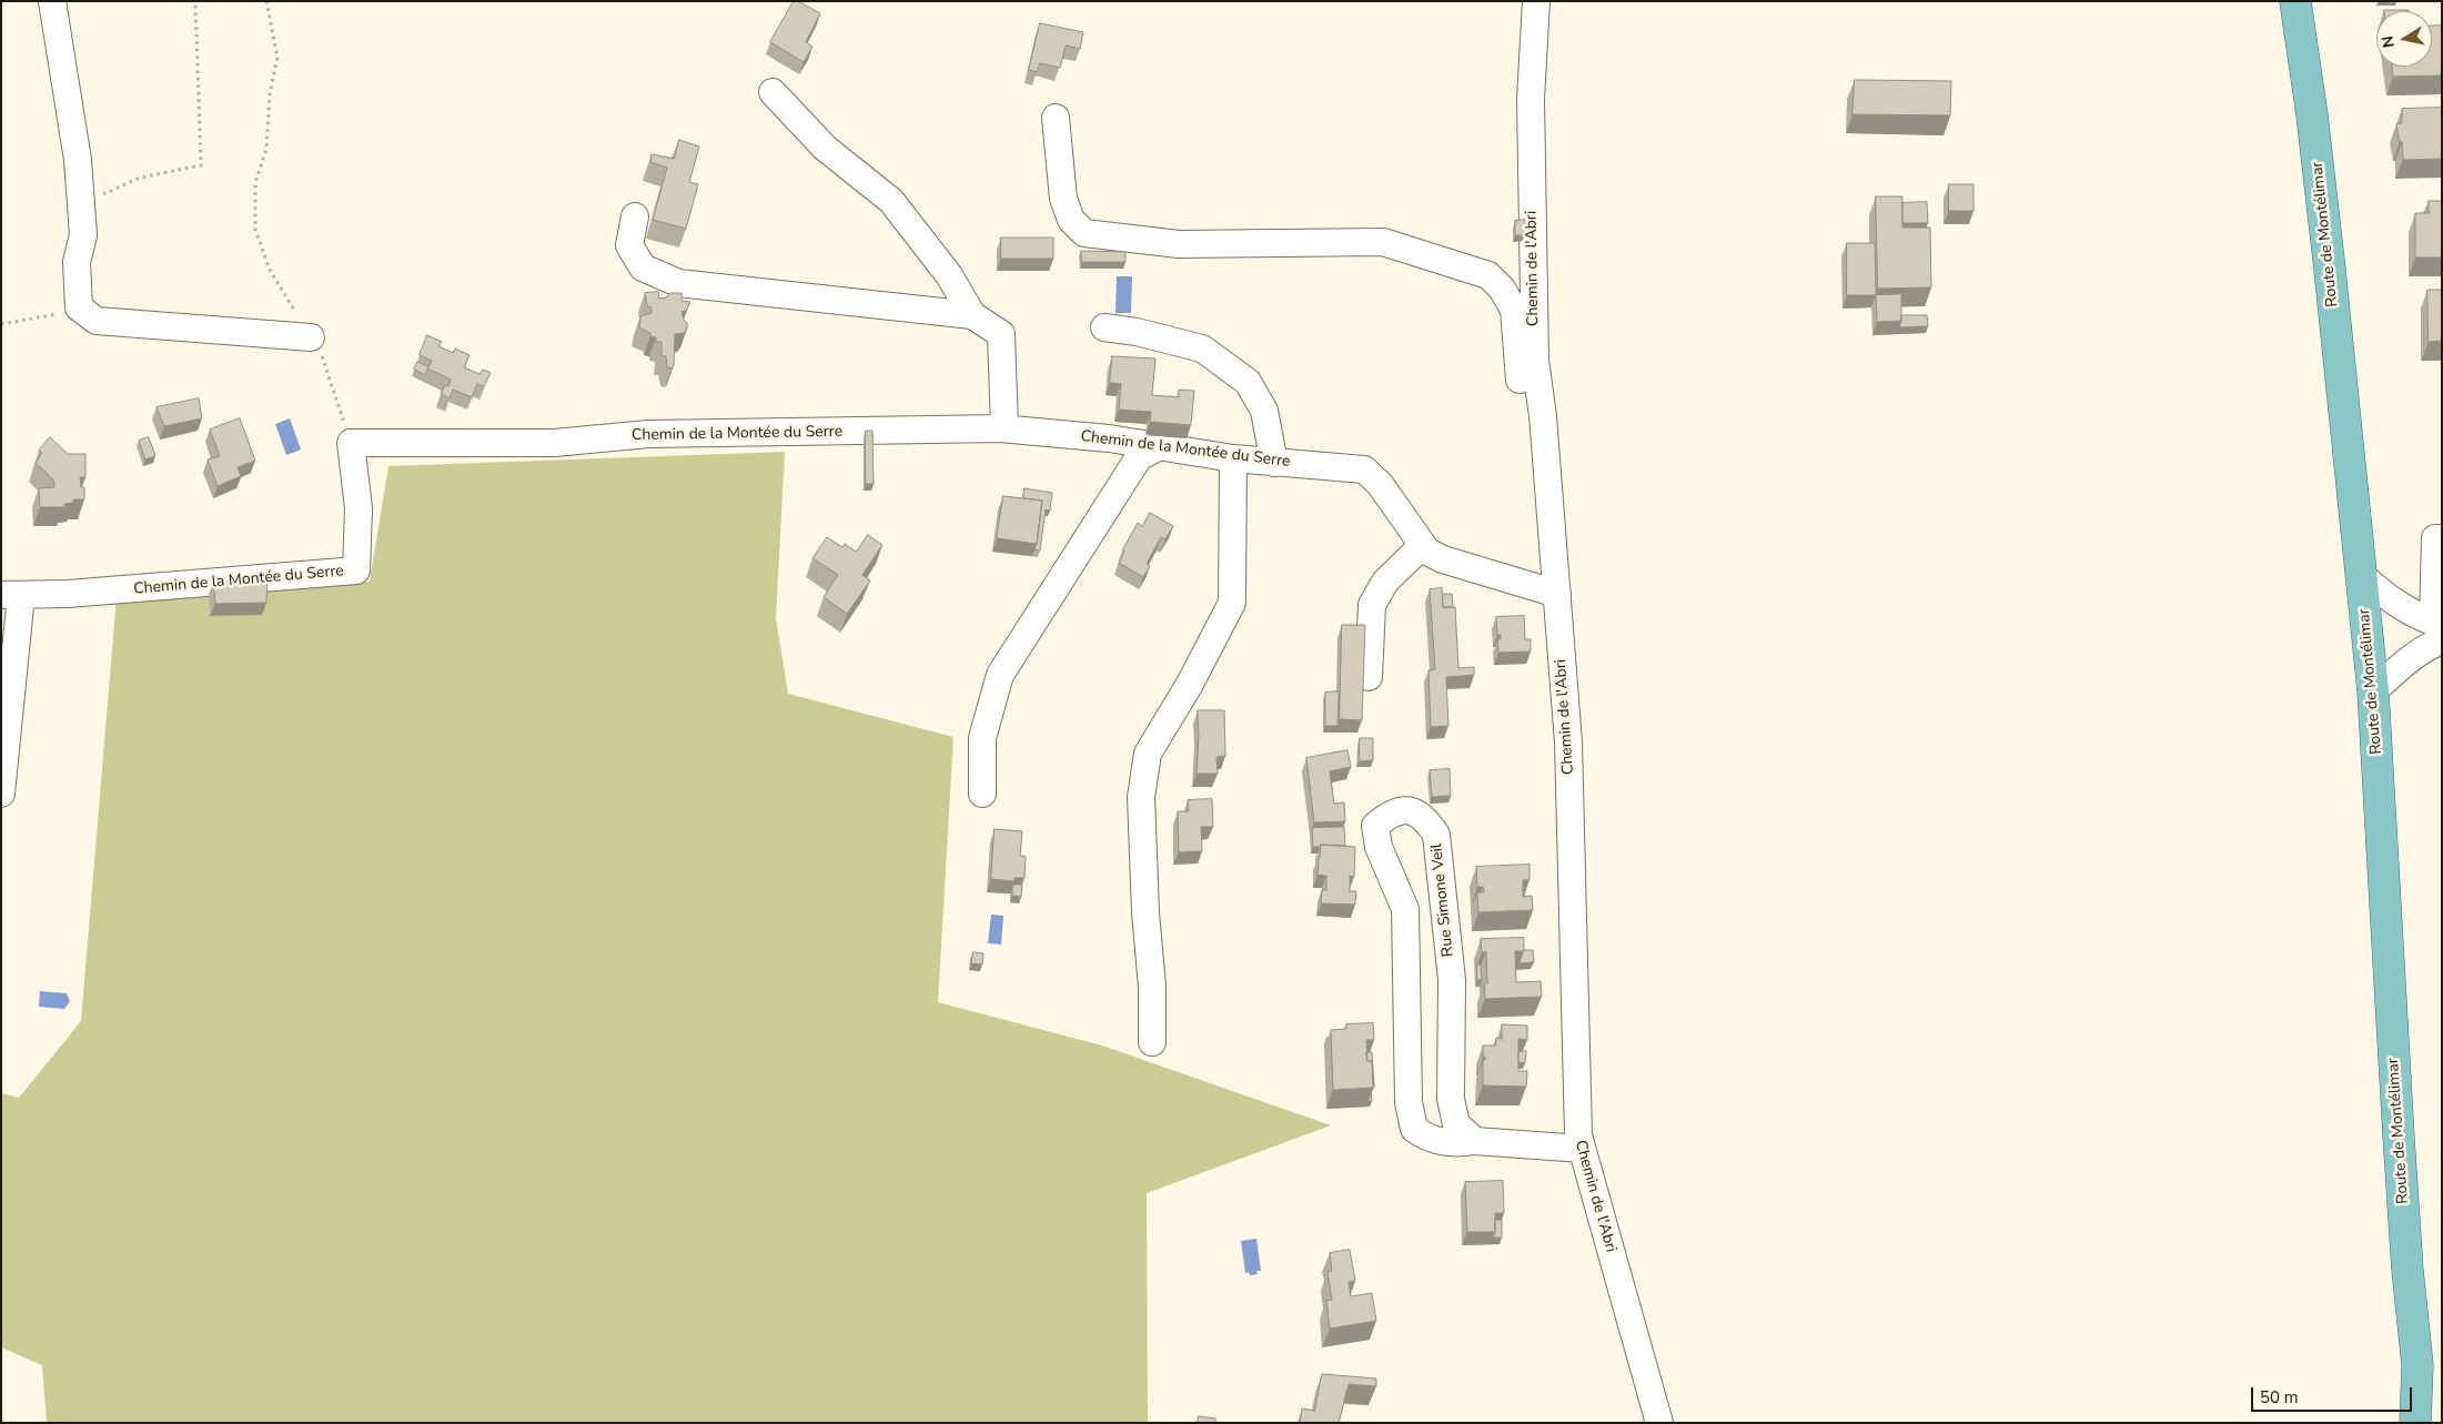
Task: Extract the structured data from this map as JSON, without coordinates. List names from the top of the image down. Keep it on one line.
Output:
{"streets":{"main road":["Route de Montélimar"],"street":["Chemin de l'Abri","Chemin de la Montée du Serre","Rue Simone Veil"]},"crossings":[["Chemin de l'Abri","Chemin de la Montée du Serre"],["Chemin de l'Abri","Rue Simone Veil"]],"scale_bar":"50 m","north":"left"}
